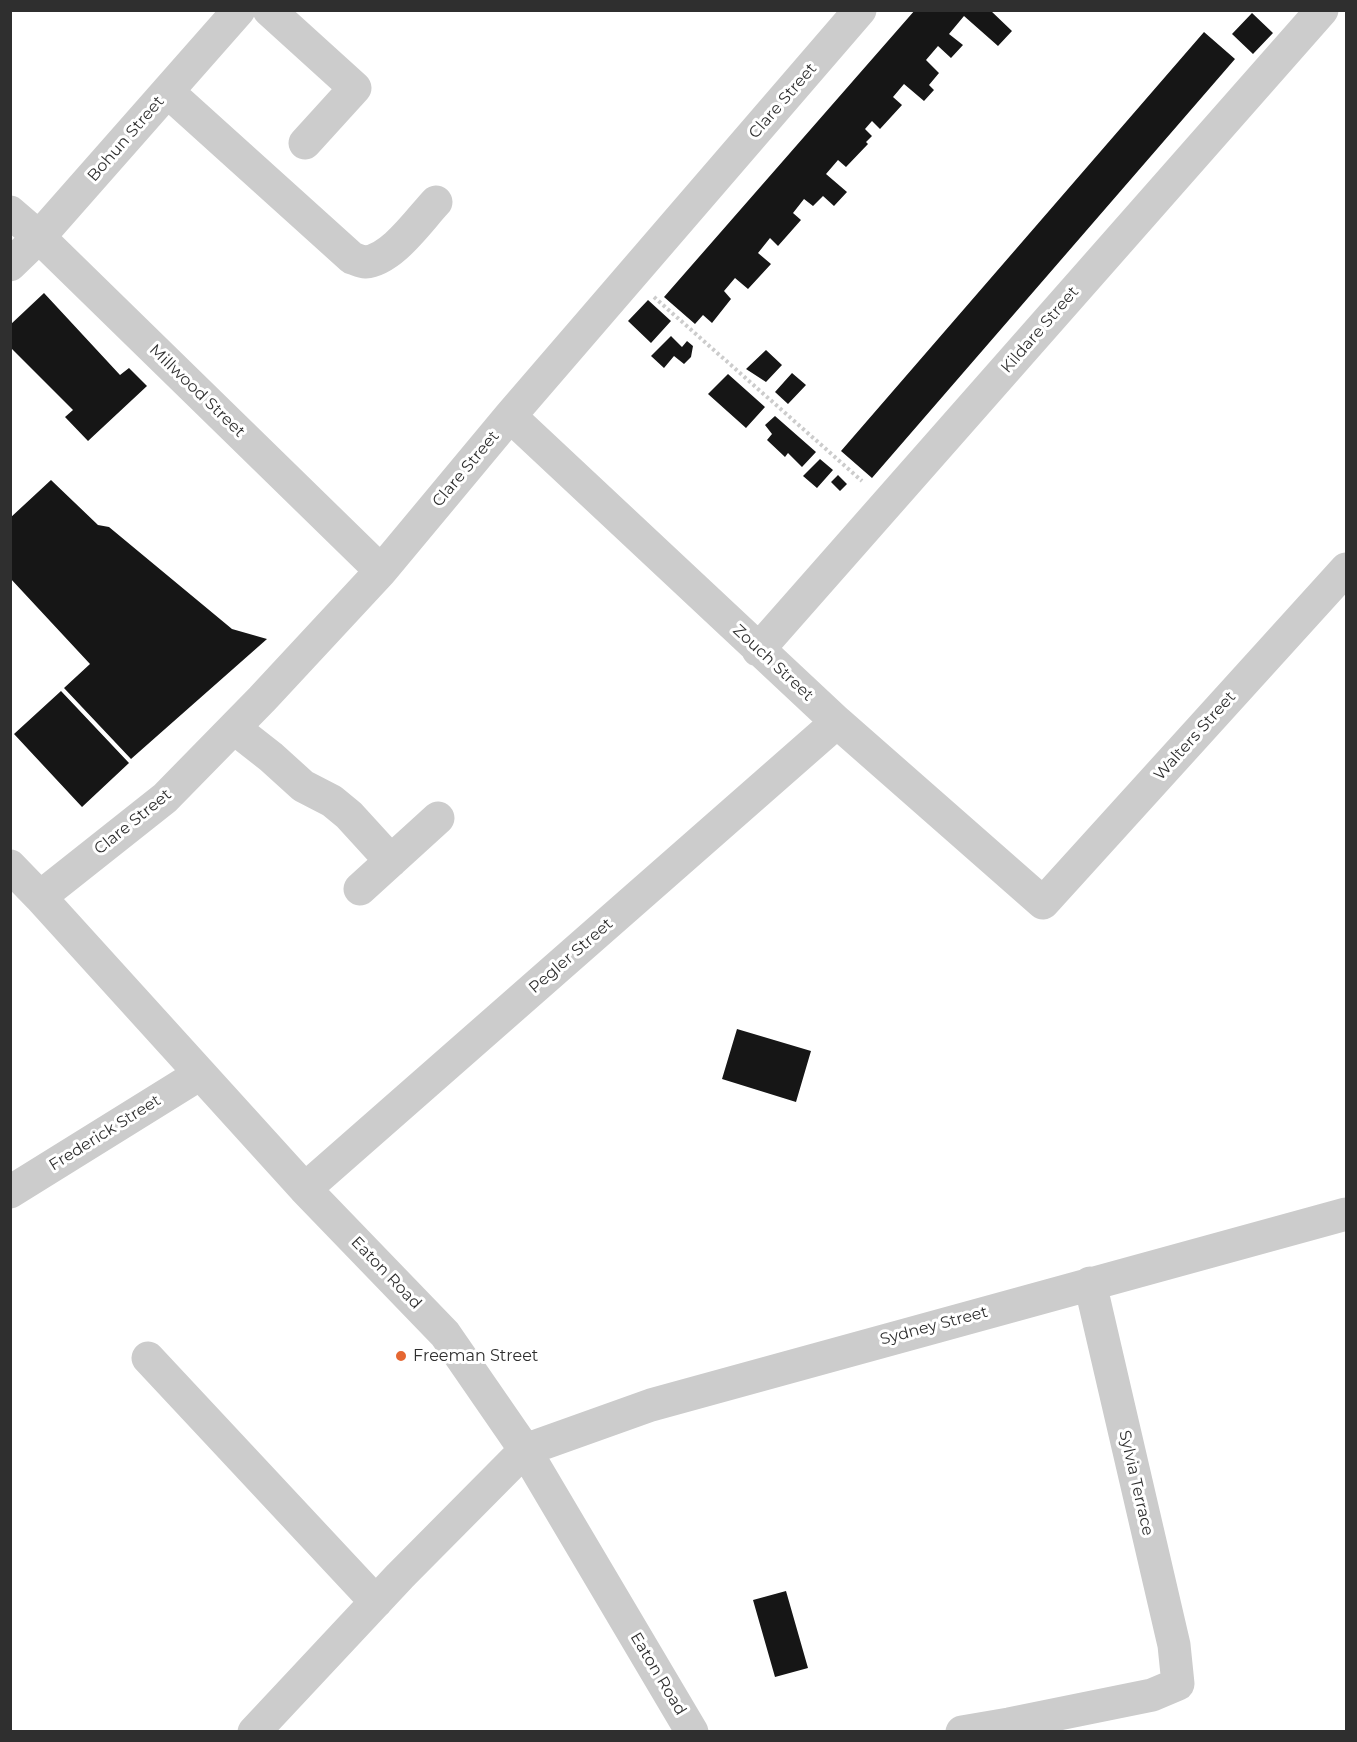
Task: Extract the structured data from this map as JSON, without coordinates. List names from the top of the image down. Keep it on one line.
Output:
{"streets":{"street":["Clare Street","Bohun Street","Kildare Street","Millwood Street","Zouch Street","Walters Street","Pegler Street","Frederick Street","Eaton Road","Sydney Street","Sylvia Terrace"]},"crossings":[["Clare Street","Millwood Street"],["Clare Street","Zouch Street"],["Clare Street","Eaton Road"],["Bohun Street","Millwood Street"],["Kildare Street","Zouch Street"],["Zouch Street","Walters Street"],["Zouch Street","Pegler Street"],["Pegler Street","Eaton Road"],["Frederick Street","Eaton Road"],["Eaton Road","Sydney Street"],["Sydney Street","Sylvia Terrace"]],"places":["Freeman Street"]}
